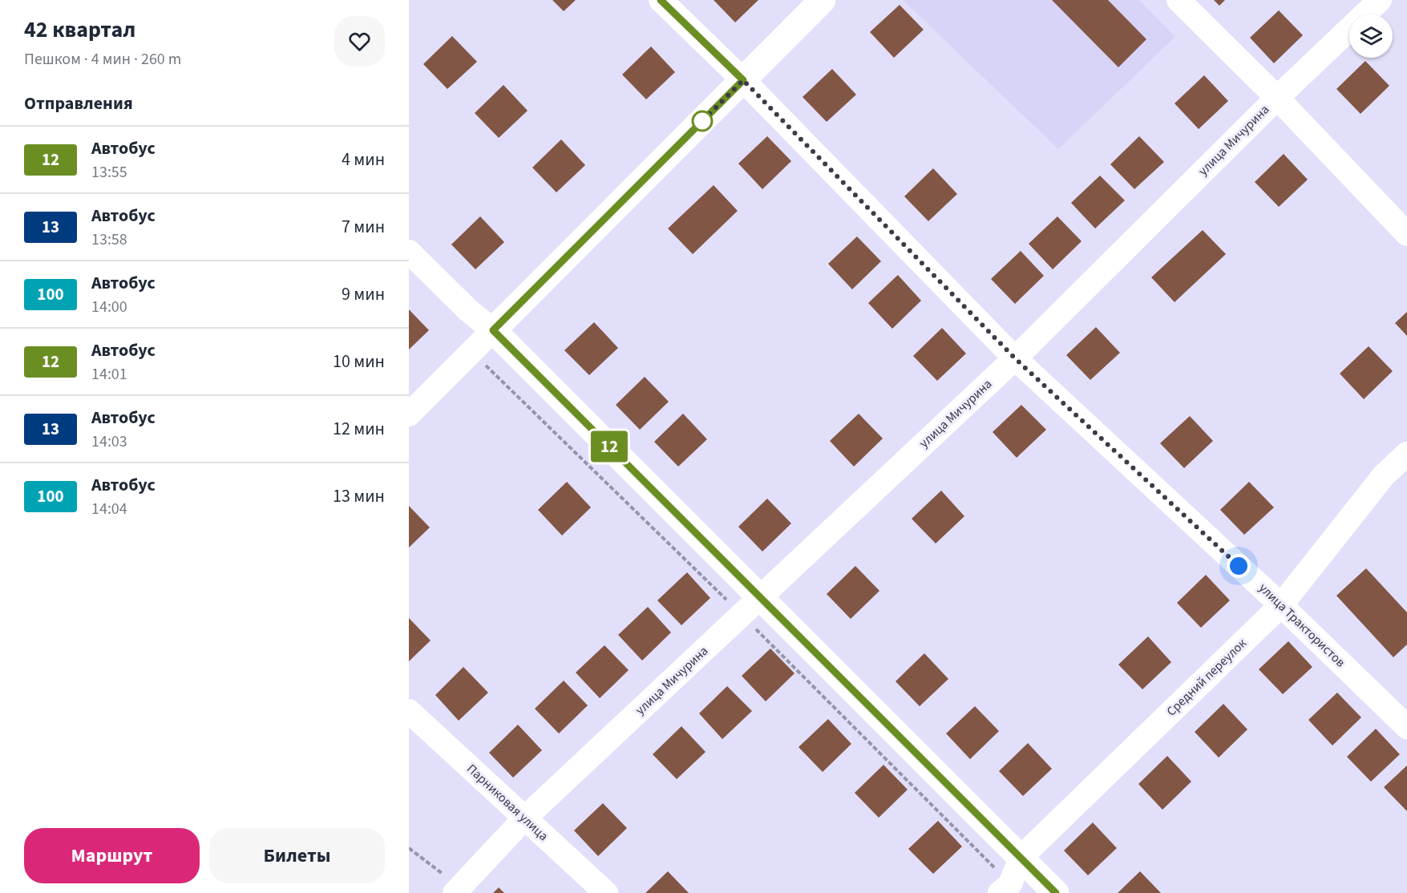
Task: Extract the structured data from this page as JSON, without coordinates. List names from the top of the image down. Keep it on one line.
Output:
{"streets":{"street":["улица Мичурина","улица Трактористов","Средний переулок","Парниковая улица"]},"crossings":[["улица Мичурина","улица Трактористов"],["улица Мичурина","Парниковая улица"],["улица Трактористов","Средний переулок"]],"lines":["bus line 12"],"page":{"heading":[["42 квартал","Пешком · 4 мин · 260 m"],"Отправления"],"on_map":"12","list":[{"mark":"12","name":"Автобус","note":"13:55","value":"4 мин"},{"mark":"13","name":"Автобус","note":"13:58","value":"7 мин"},{"mark":"100","name":"Автобус","note":"14:00","value":"9 мин"},{"mark":"12","name":"Автобус","note":"14:01","value":"10 мин"},{"mark":"13","name":"Автобус","note":"14:03","value":"12 мин"},{"mark":"100","name":"Автобус","note":"14:04","value":"13 мин"}],"buttons":["Маршрут","Билеты"]}}
